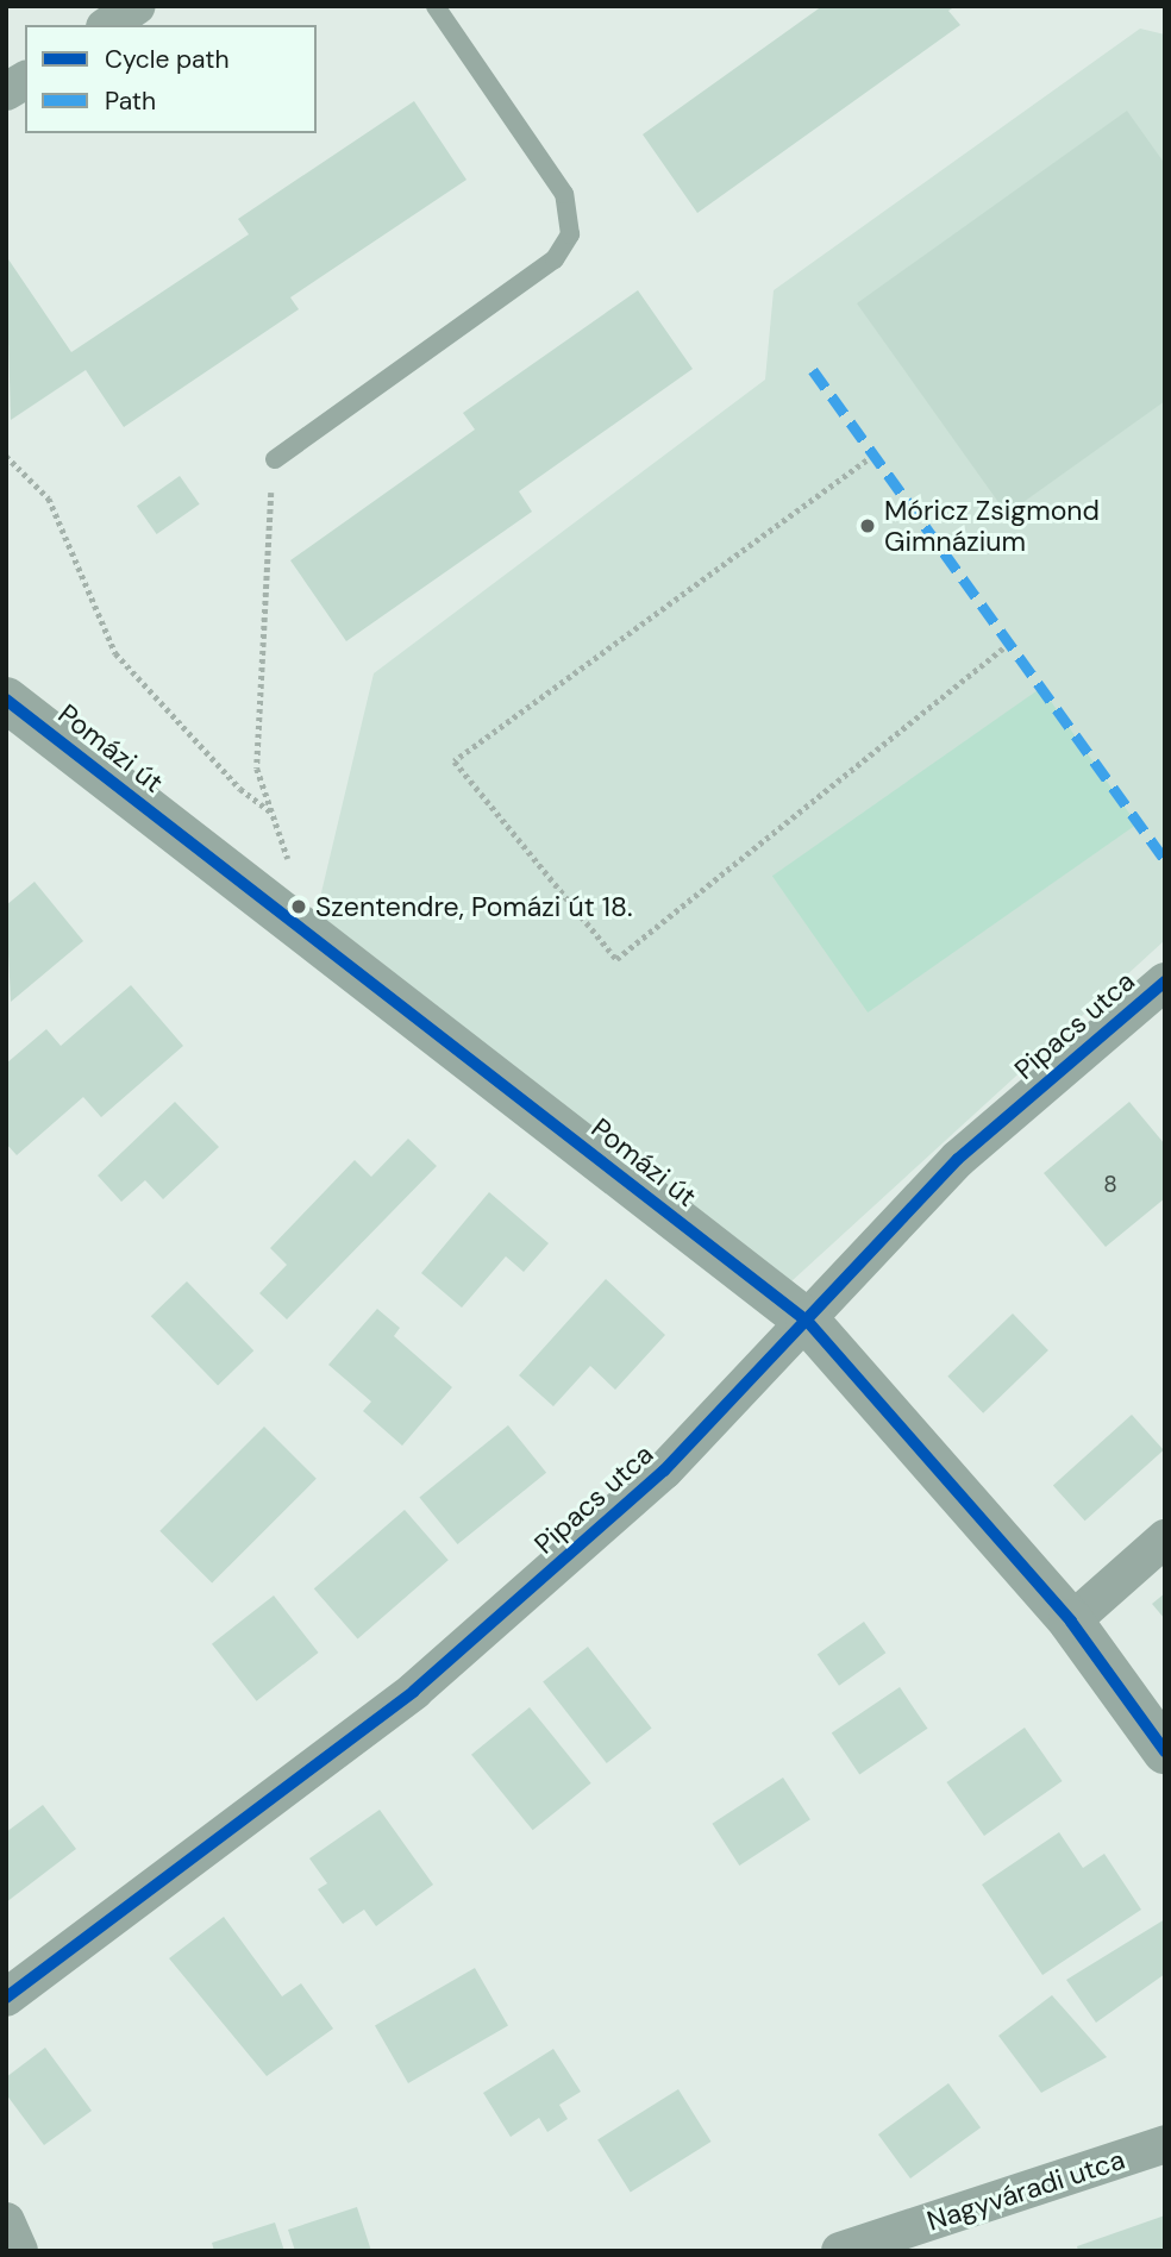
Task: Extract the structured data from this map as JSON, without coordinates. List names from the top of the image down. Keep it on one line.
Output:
{"streets":{"street":["Pomázi út","Pipacs utca","Nagyváradi utca"]},"crossings":[["Pomázi út","Pipacs utca"]],"places":["Móricz Zsigmond Gimnázium","Szentendre, Pomázi út 18."],"house_numbers":["8"],"legend":["Cycle path","Path"]}
